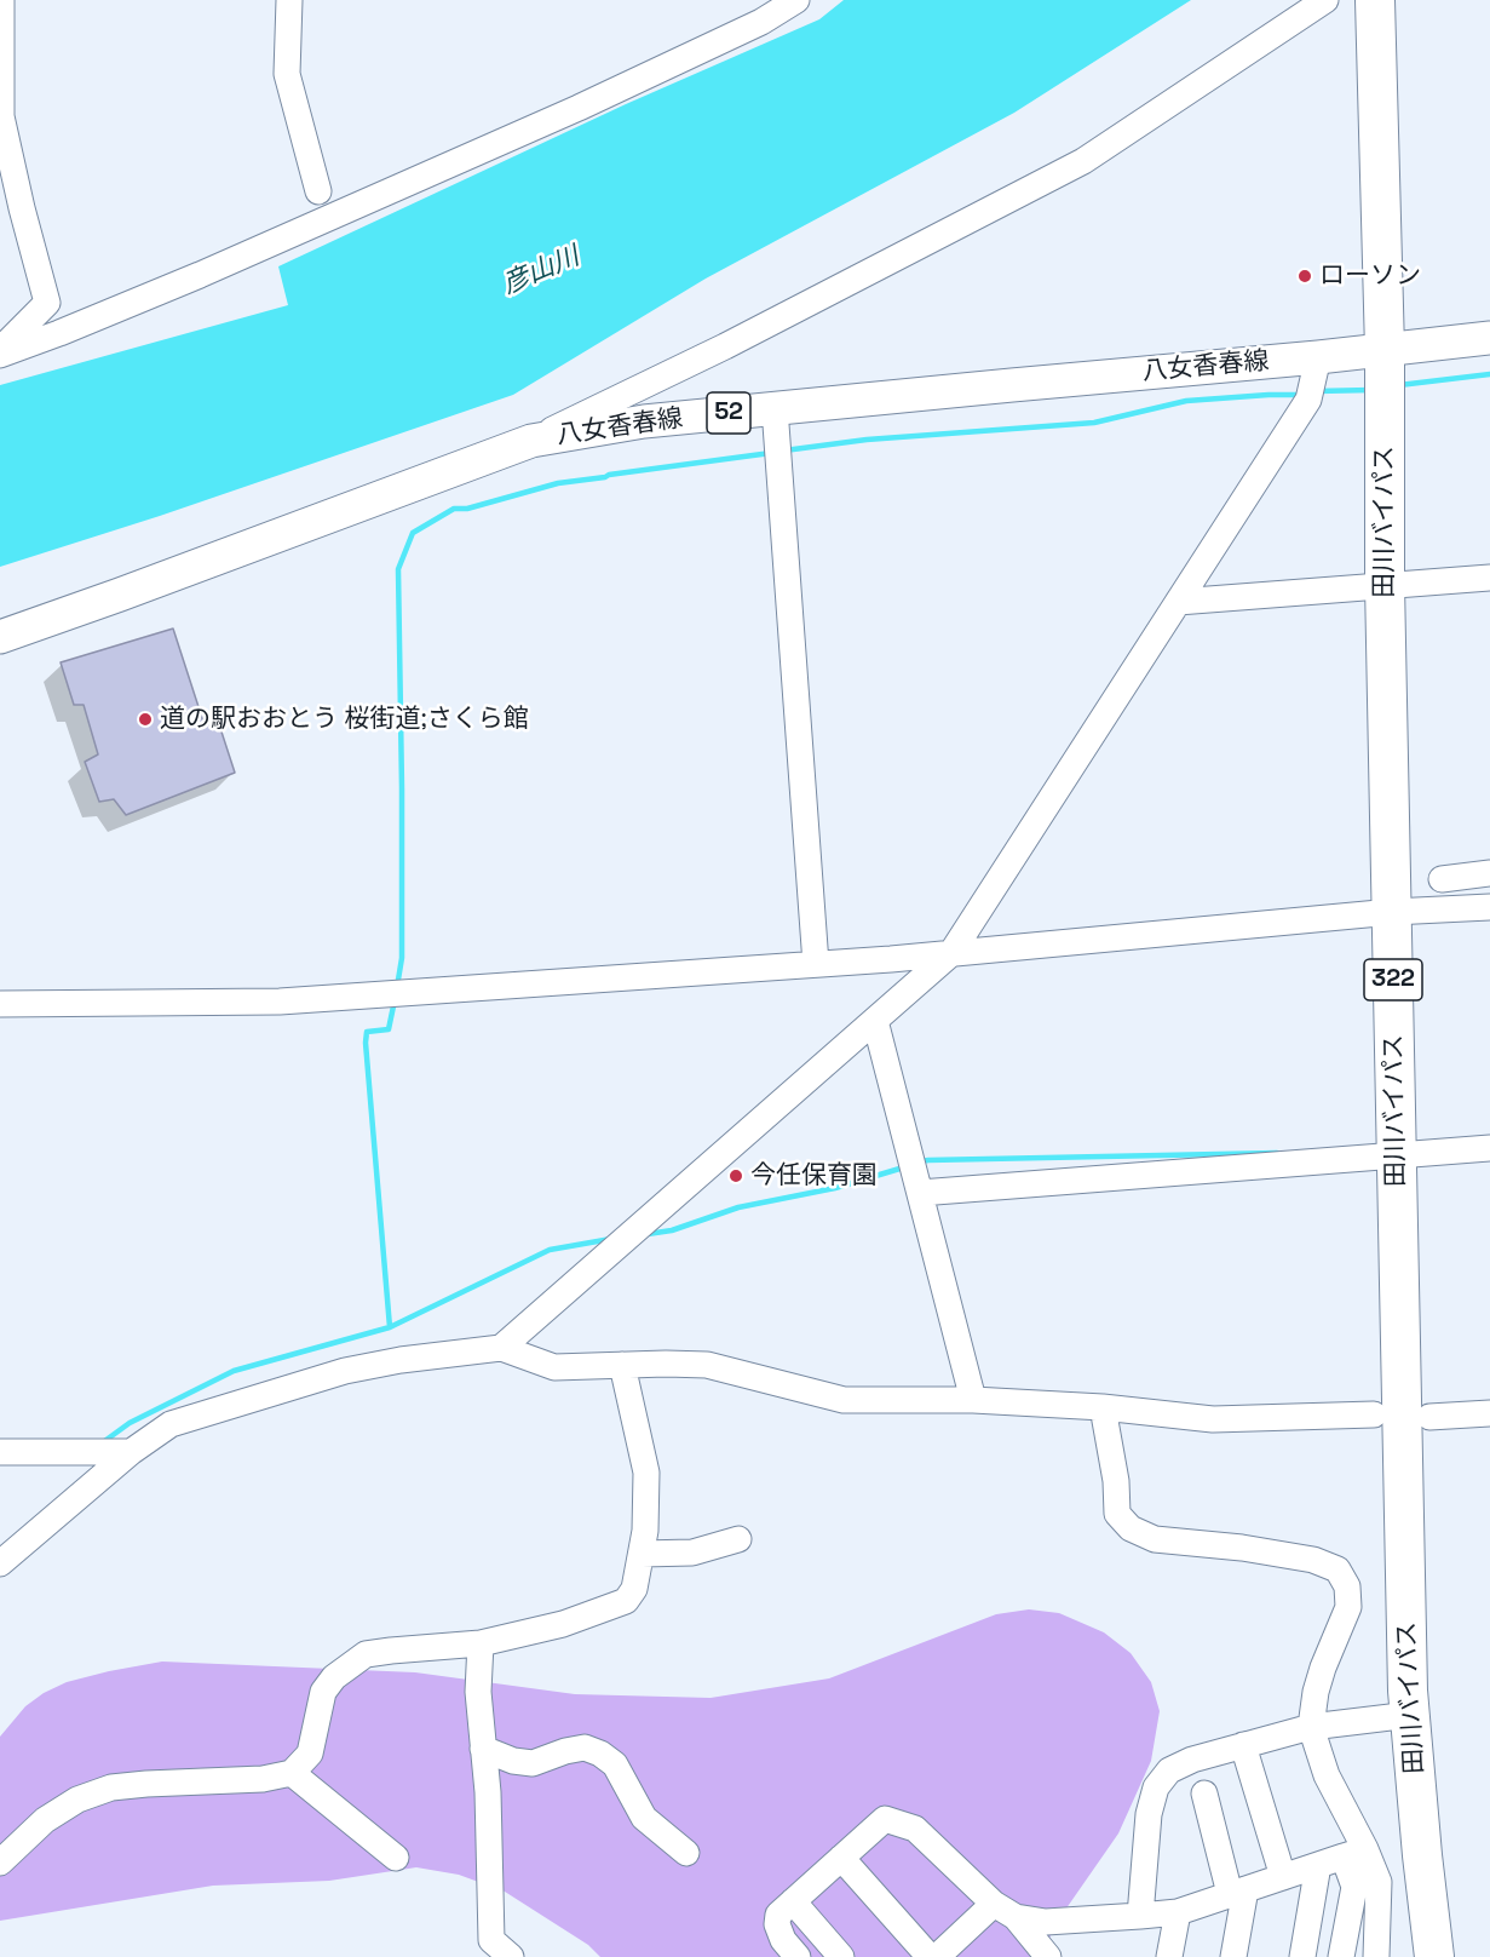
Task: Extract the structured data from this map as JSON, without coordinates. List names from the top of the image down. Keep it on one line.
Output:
{"streets":{"highway":["田川バイパス","322"],"main road":["八女香春線","52"]},"crossings":[["八女香春線","田川バイパス"]],"water":["彦山川"],"places":["ローソン","道の駅おおとう 桜街道;さくら館","今任保育園"]}
